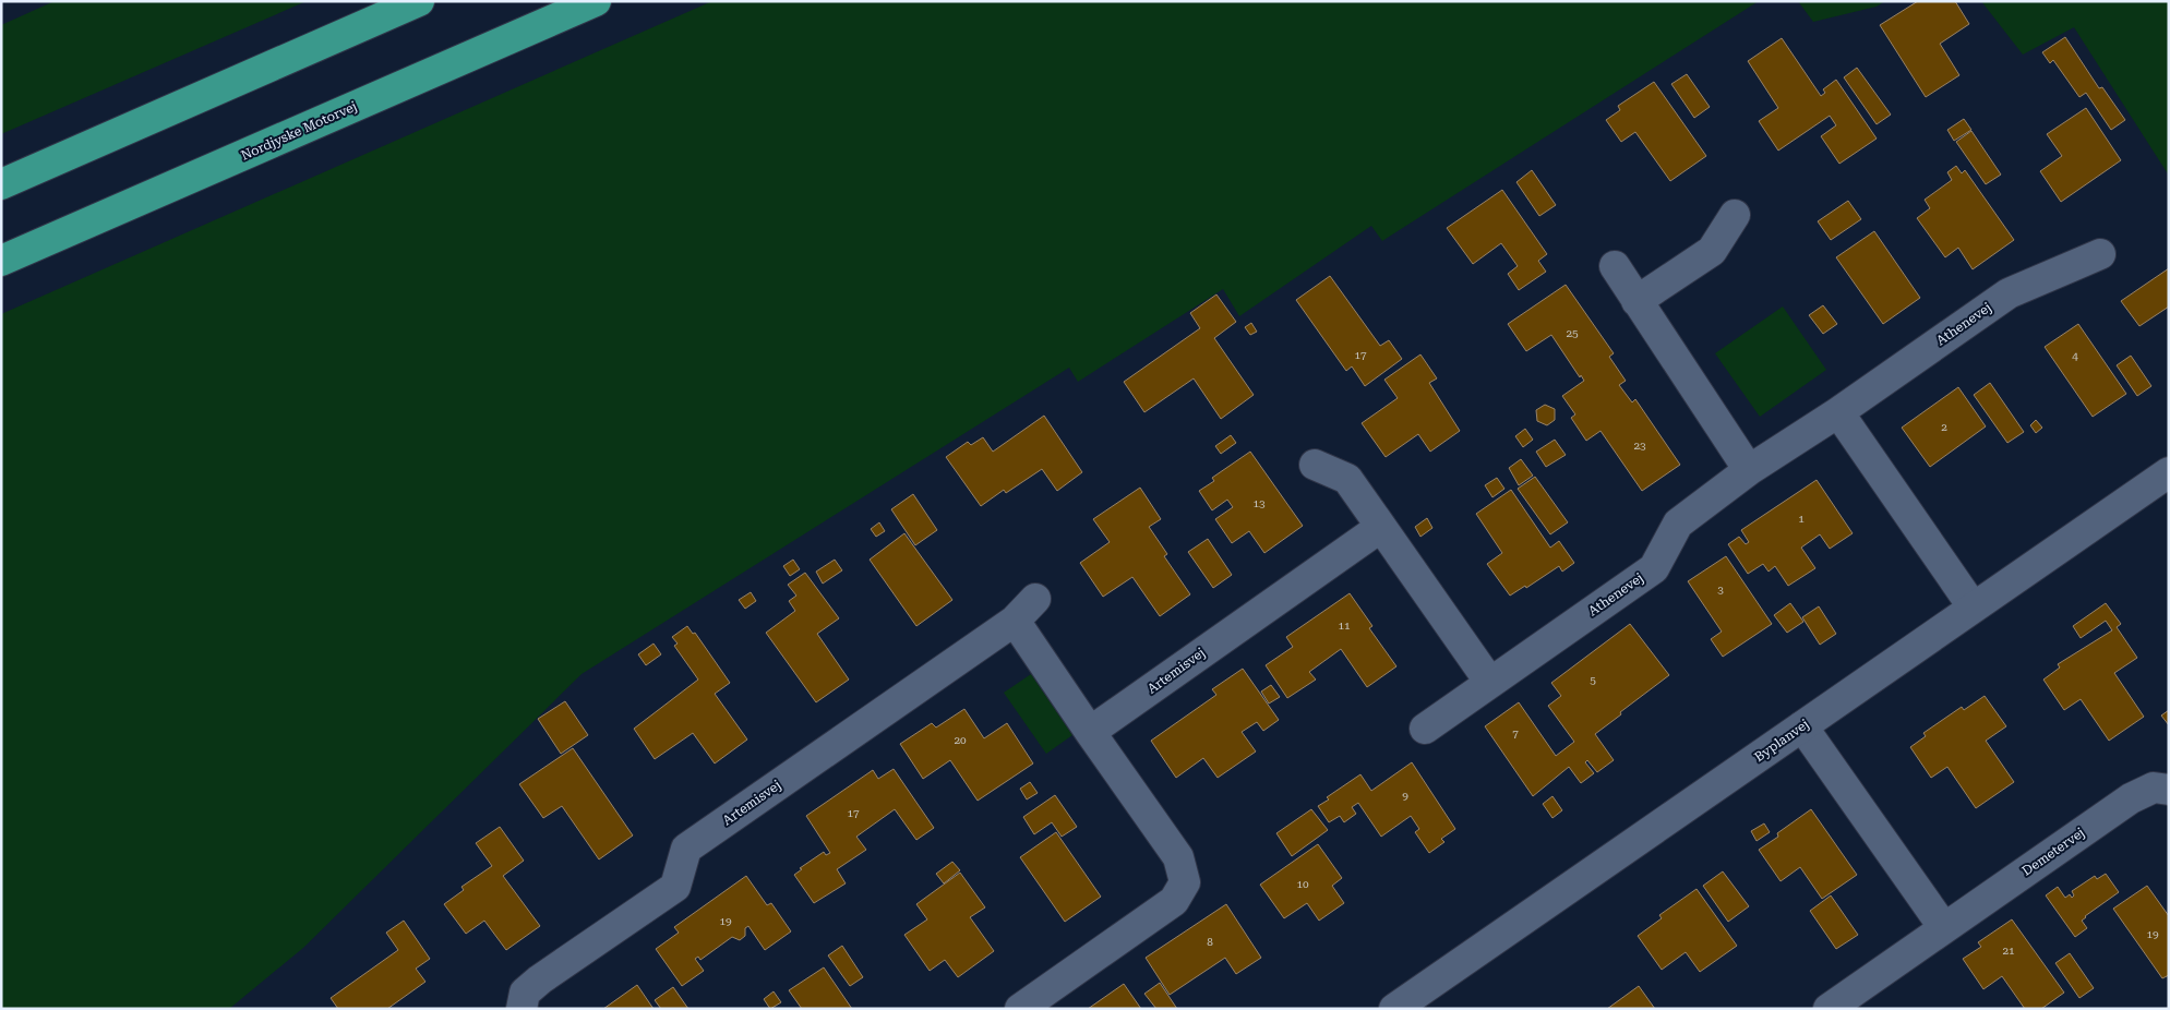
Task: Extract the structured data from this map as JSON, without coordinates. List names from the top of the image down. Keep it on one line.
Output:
{"streets":{"highway":["Nordjyske Motorvej"],"street":["Athenevej","Artemisvej","Byplanvej","Demetervej"]},"house_numbers":["25","17","4","2","23","13","1","3","11","5","7","20","9","17","10","19","19","8","21"]}
